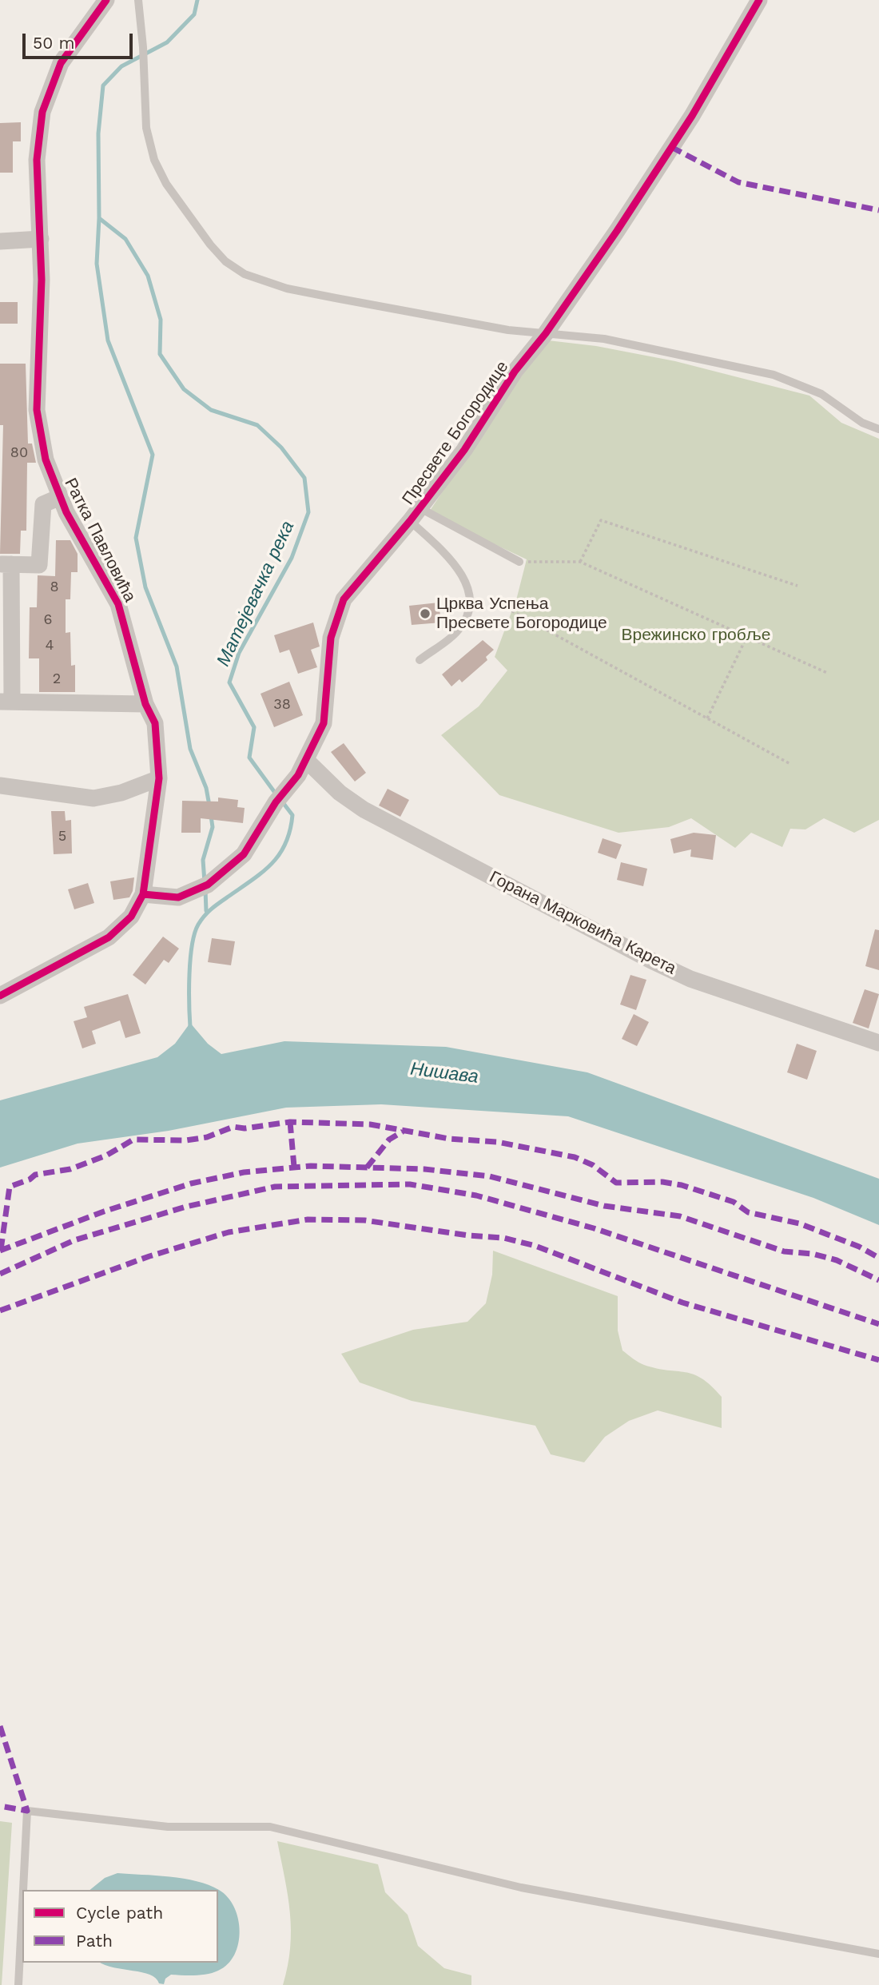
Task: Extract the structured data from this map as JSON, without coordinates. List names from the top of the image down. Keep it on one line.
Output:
{"streets":{"street":["Пресвете Богородице","Ратка Павловића","Горана Марковића Карета"]},"crossings":[["Пресвете Богородице","Ратка Павловића"],["Пресвете Богородице","Горана Марковића Карета"]],"water":["Матејевачка река","Нишава"],"parks":["Врежинско гробље"],"places":["Црква Успења Пресвете Богородице"],"house_numbers":["80","8","6","4","2","38","5"],"legend":["Cycle path","Path"],"scale_bar":"50 m"}
